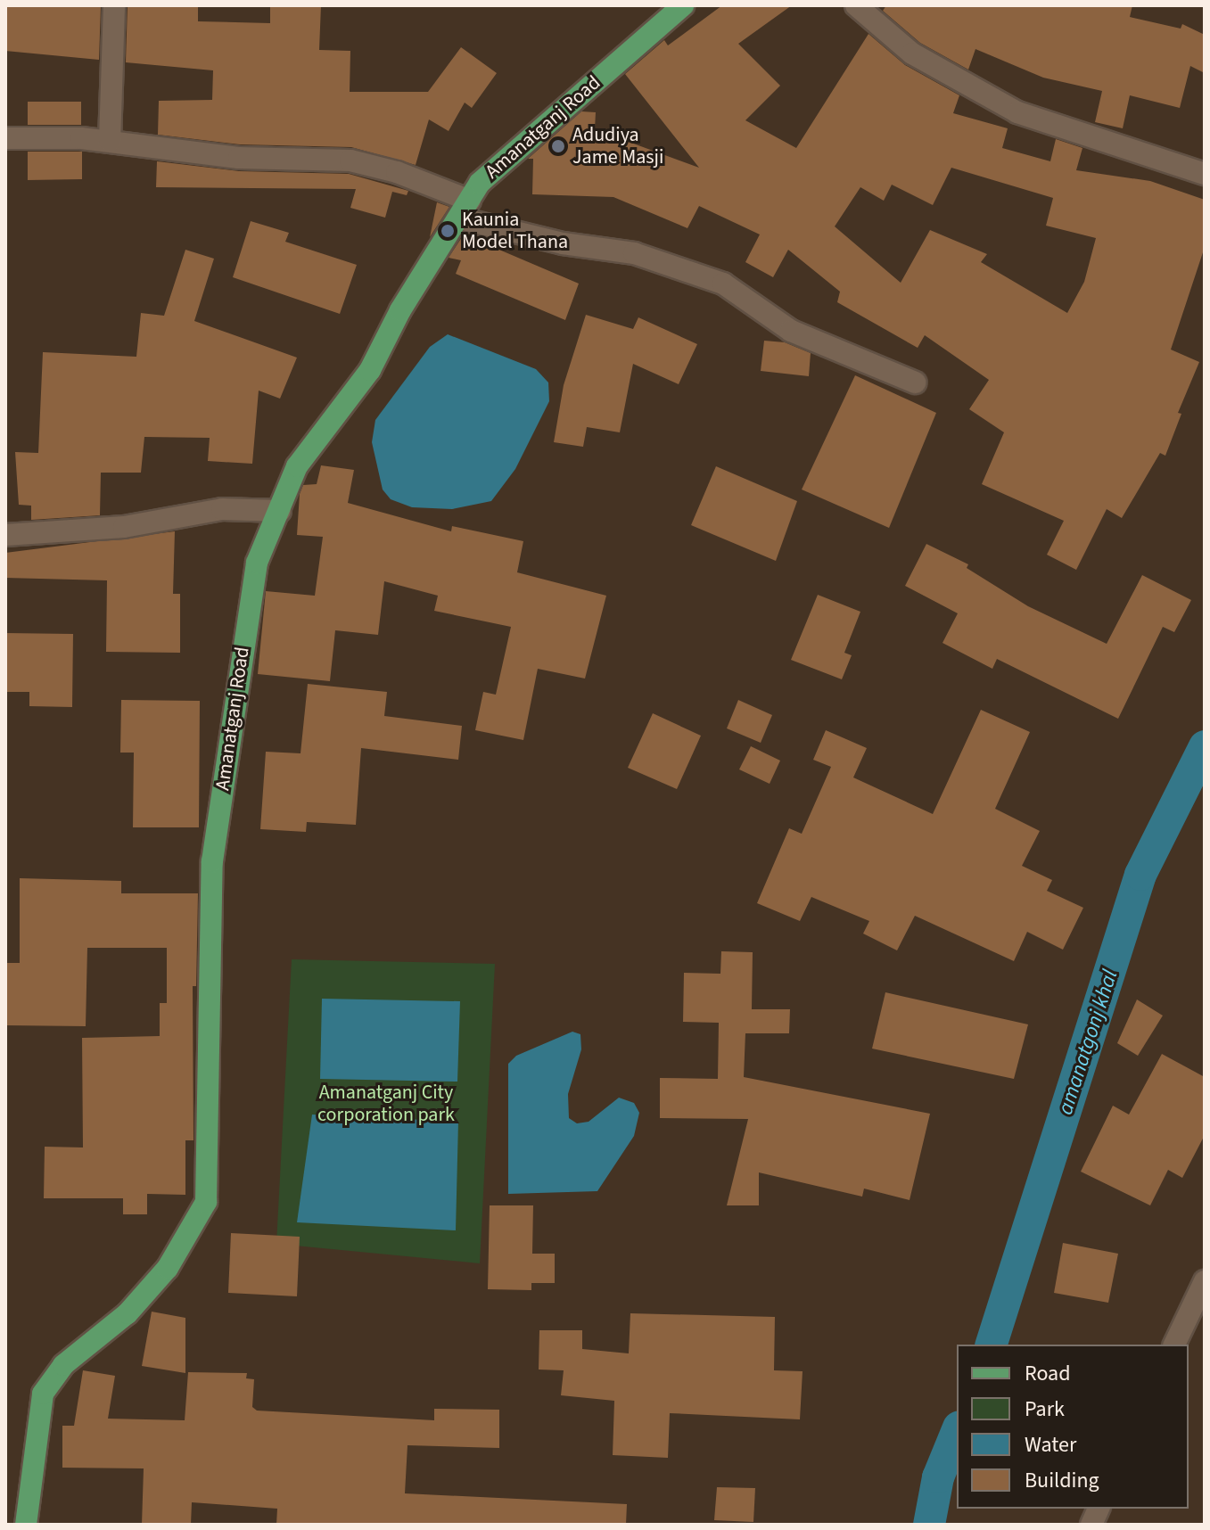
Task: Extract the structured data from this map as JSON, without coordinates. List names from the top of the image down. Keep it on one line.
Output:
{"streets":{"main road":["Amanatganj Road"]},"water":["amanatgonj khal"],"parks":["Amanatganj City corporation park"],"places":["Adudiya Jame Masji","Kaunia Model Thana"],"legend":["Road","Park","Water","Building"]}
